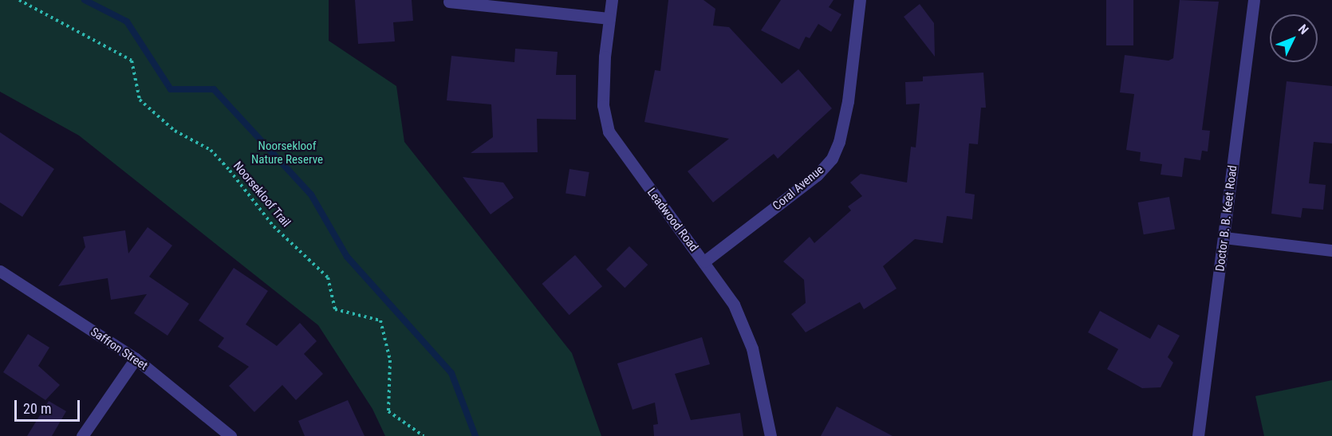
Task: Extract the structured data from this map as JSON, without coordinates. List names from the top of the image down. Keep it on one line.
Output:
{"streets":{"street":["Coral Avenue","Doctor B. B. Keet Road","Leadwood Road","Saffron Street"],"path":["Noorsekloof Trail"]},"crossings":[["Coral Avenue","Leadwood Road"]],"parks":["Noorsekloof Nature Reserve"],"scale_bar":"20 m","north":"top right"}
